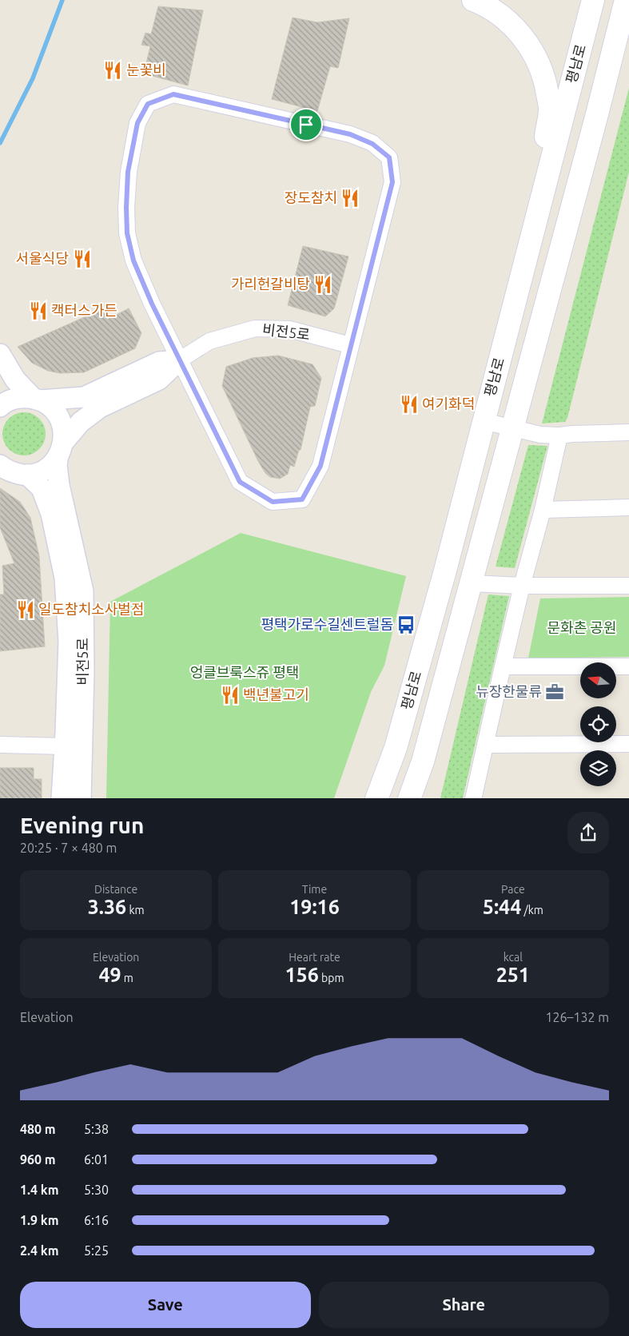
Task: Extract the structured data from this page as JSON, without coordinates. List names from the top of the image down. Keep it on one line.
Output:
{"streets":{"main road":["평남로"],"street":["비전5로"]},"parks":["문화촌 공원","엉클브룩스쥬 평택"],"places":{"restaurant":["눈꽃비","장도참치","서울식당","가리헌갈비탕","캑터스가든","여기화덕","일도참치소사벌점","백년불고기"],"bus stop":["평택가로수길센트럴돔"],"office":["뉴장한물류"]},"north":"left","page":{"heading":["Evening run","20:25 · 7 × 480 m"],"stats":[["Distance","3.36 km"],["Time","19:16"],["Pace","5:44 /km"],["Elevation","49 m"],["Heart rate","156 bpm"],["kcal","251"]],"chart":["Elevation","126–132 m"],"list":[{"name":"480 m","note":"5:38"},{"name":"960 m","note":"6:01"},{"name":"1.4 km","note":"5:30"},{"name":"1.9 km","note":"6:16"},{"name":"2.4 km","note":"5:25"}],"buttons":["Save","Share"]}}
